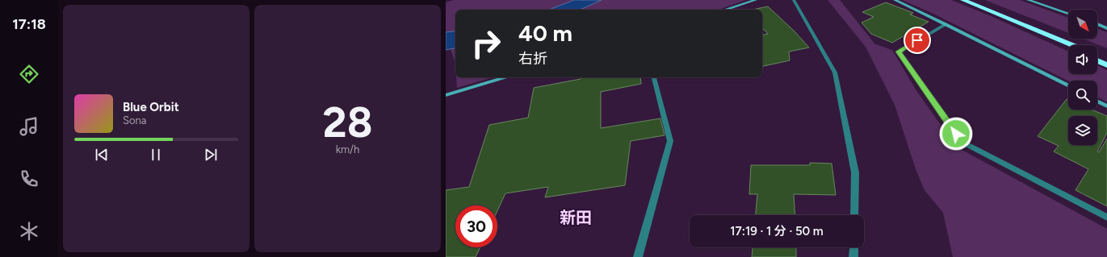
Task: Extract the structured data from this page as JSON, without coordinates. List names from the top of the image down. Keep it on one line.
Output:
{"districts":["新田"],"north":"bottom right","page":{"tabs":"17:18","tile":["28","km/h"],"turn":["40 m","右折"],"song":["Blue Orbit","Sona"],"limit":"30","trip":"17:19 · 1 分 · 50 m"}}
